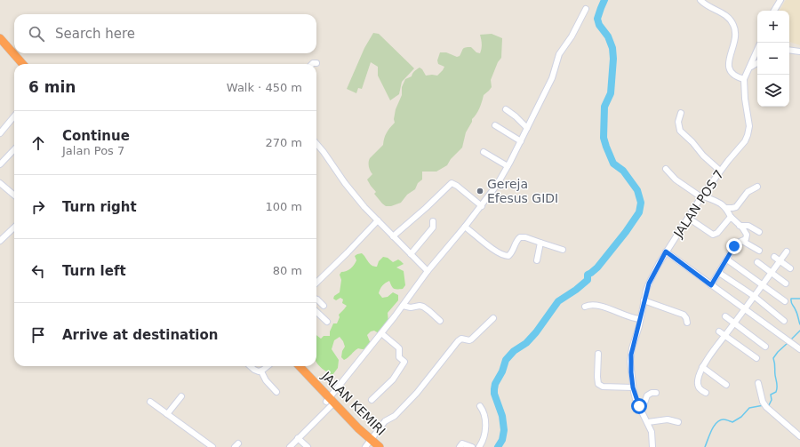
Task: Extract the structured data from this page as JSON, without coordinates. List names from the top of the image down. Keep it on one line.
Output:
{"streets":{"highway":["JALAN KEMIRI"],"street":["JALAN POS 7"]},"places":["Gereja Efesus GIDI"],"page":{"map_buttons":["+","−"],"search":"Search here","heading":["6 min","Walk · 450 m"],"list":[["Continue","Jalan Pos 7","270 m"],["Turn right","100 m"],["Turn left","80 m"],"Arrive at destination"]}}
